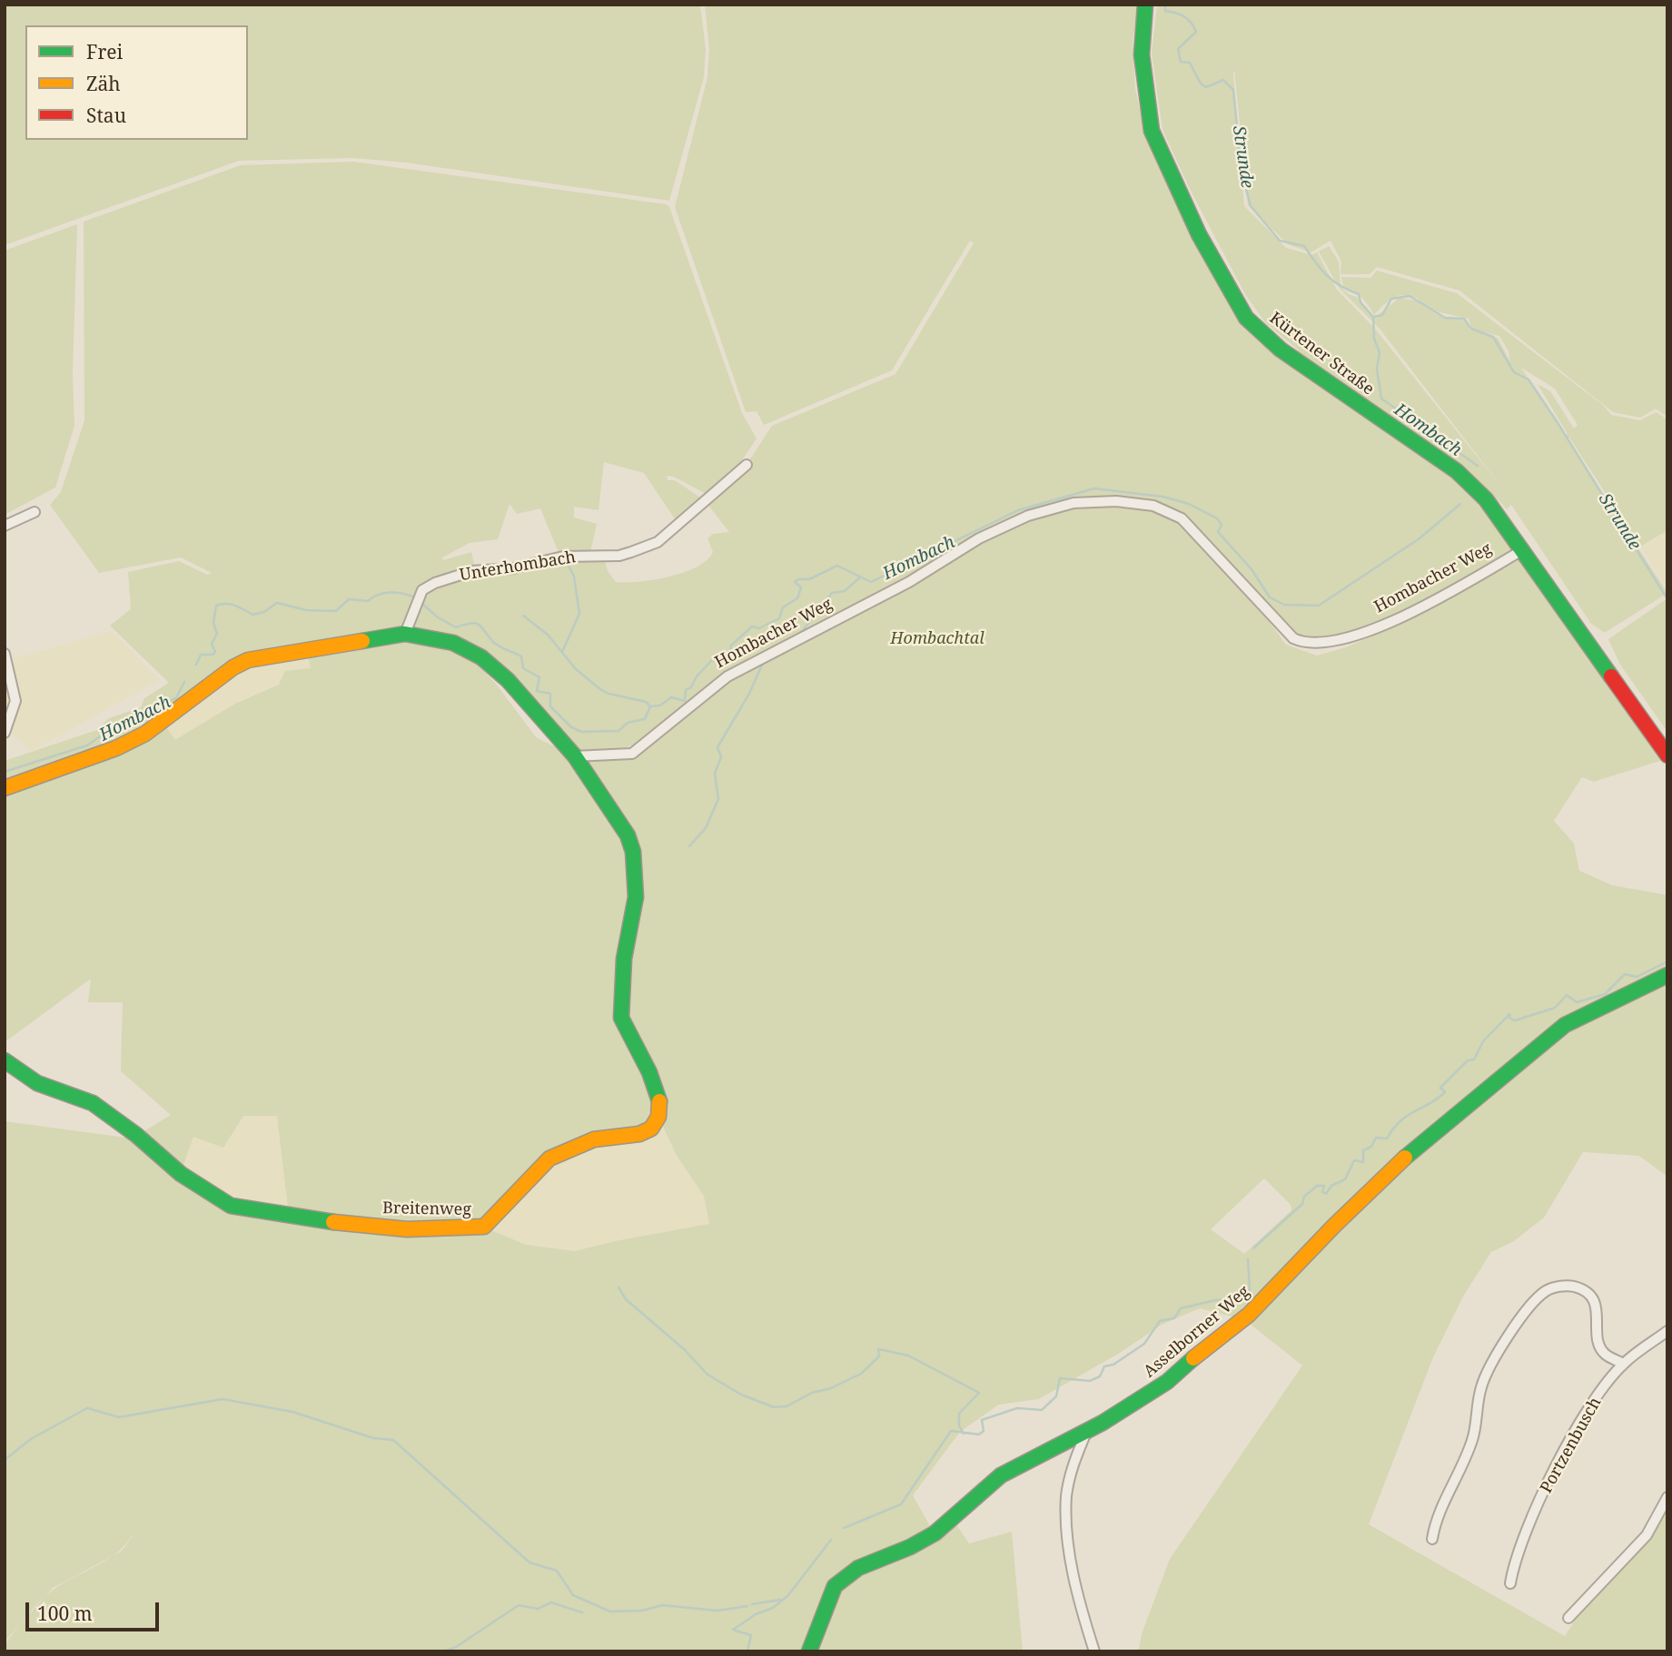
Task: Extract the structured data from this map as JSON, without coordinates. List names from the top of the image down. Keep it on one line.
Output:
{"streets":{"street":["Kürtener Straße","Unterhombach","Hombacher Weg","Breitenweg","Asselborner Weg","Portzenbusch"]},"crossings":[["Kürtener Straße","Hombacher Weg"],["Hombacher Weg","Breitenweg"]],"water":["Strunde","Hombach"],"parks":["Hombachtal"],"legend":["Frei","Zäh","Stau"],"scale_bar":"100 m"}
